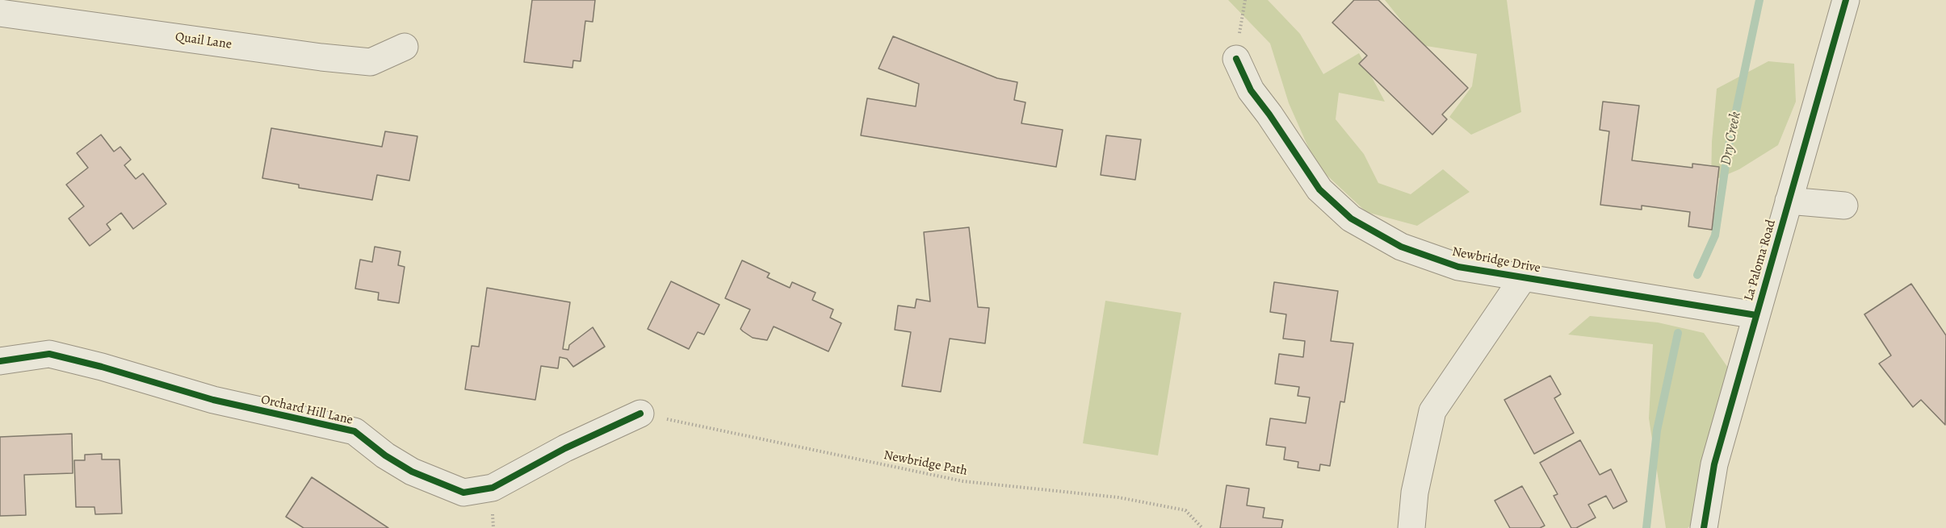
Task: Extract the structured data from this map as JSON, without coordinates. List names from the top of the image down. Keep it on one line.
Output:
{"streets":{"street":["Quail Lane","Newbridge Drive","La Paloma Road","Orchard Hill Lane"],"path":["Newbridge Path"]},"crossings":[["Newbridge Drive","La Paloma Road"],["Orchard Hill Lane","Newbridge Path"]],"water":["Dry Creek"]}
